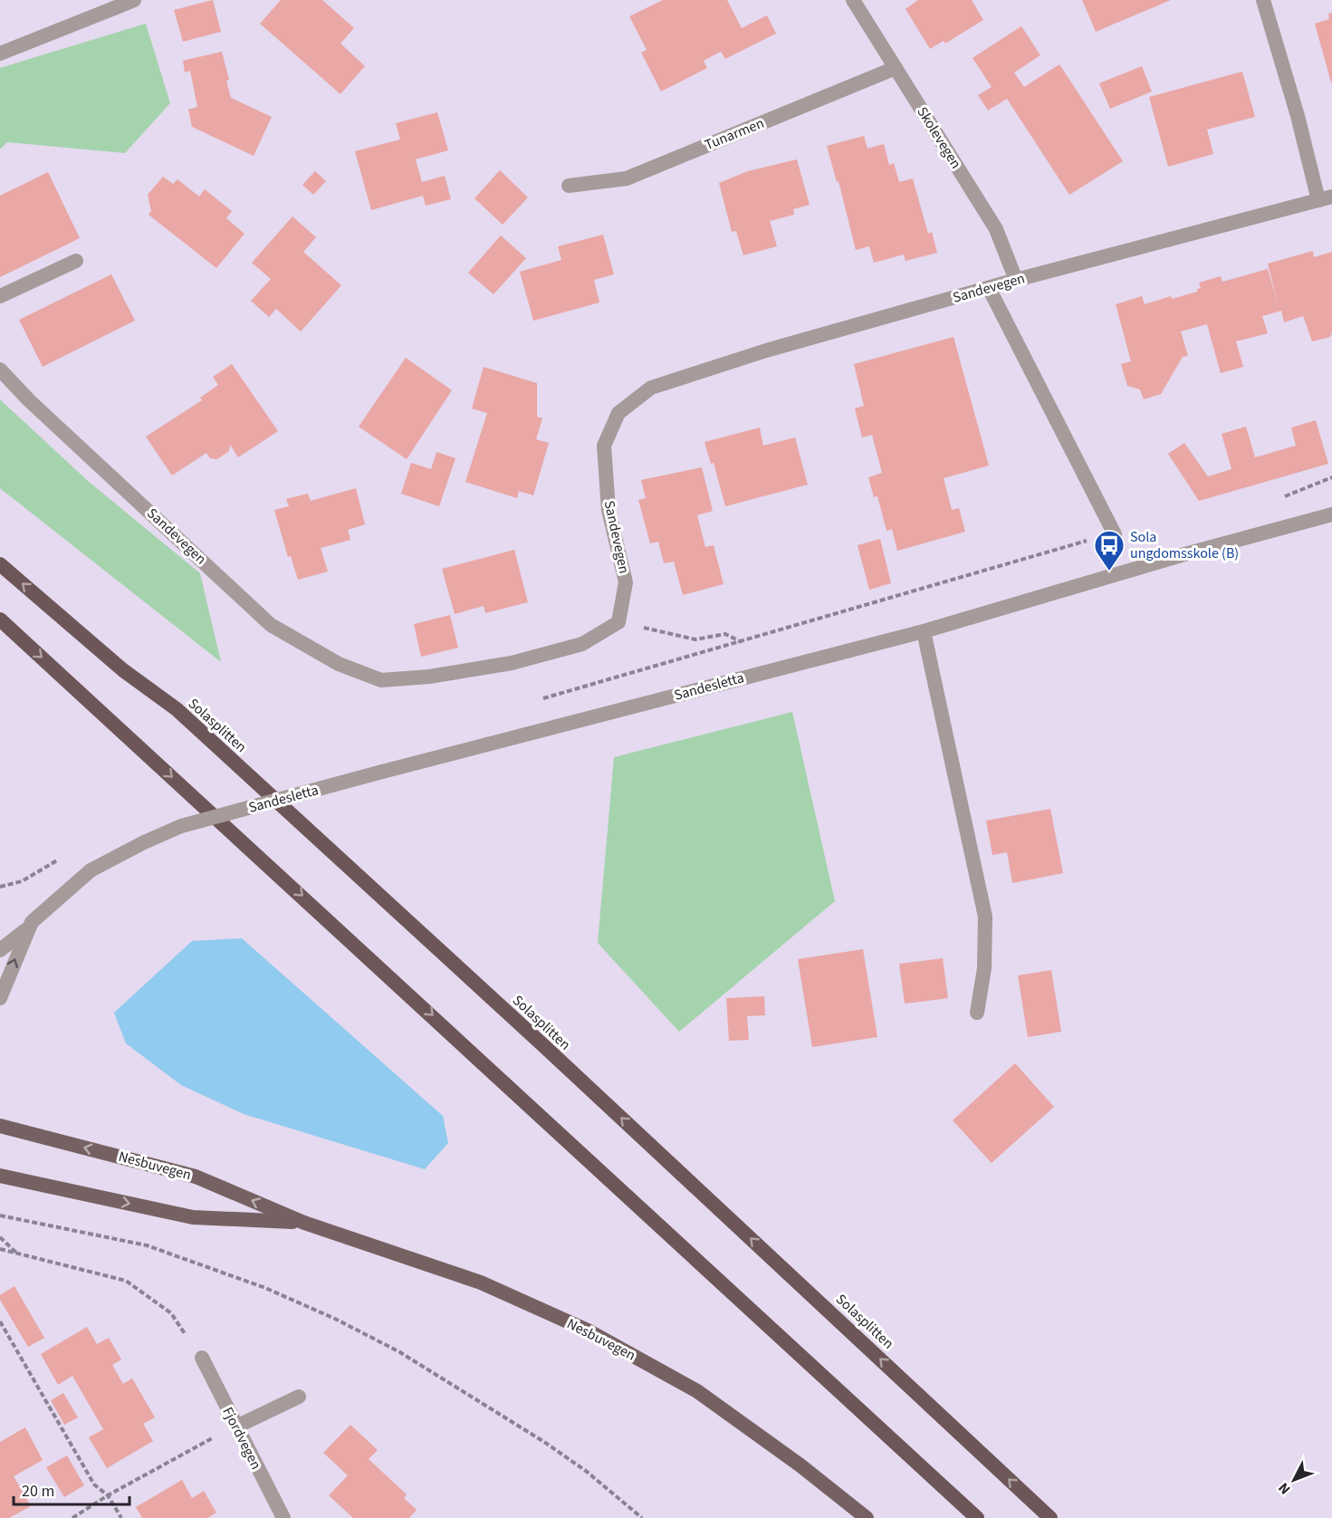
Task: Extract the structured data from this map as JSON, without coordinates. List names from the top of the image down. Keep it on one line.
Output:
{"streets":{"highway":["Solasplitten"],"main road":["Nesbuvegen"],"street":["Tunarmen","Skolevegen","Sandevegen","Sandesletta","Fjordvegen"]},"crossings":[["Tunarmen","Skolevegen"],["Skolevegen","Sandevegen"]],"places":{"bus stop":["Sola ungdomsskole (B)"]},"scale_bar":"20 m","north":"bottom left"}
